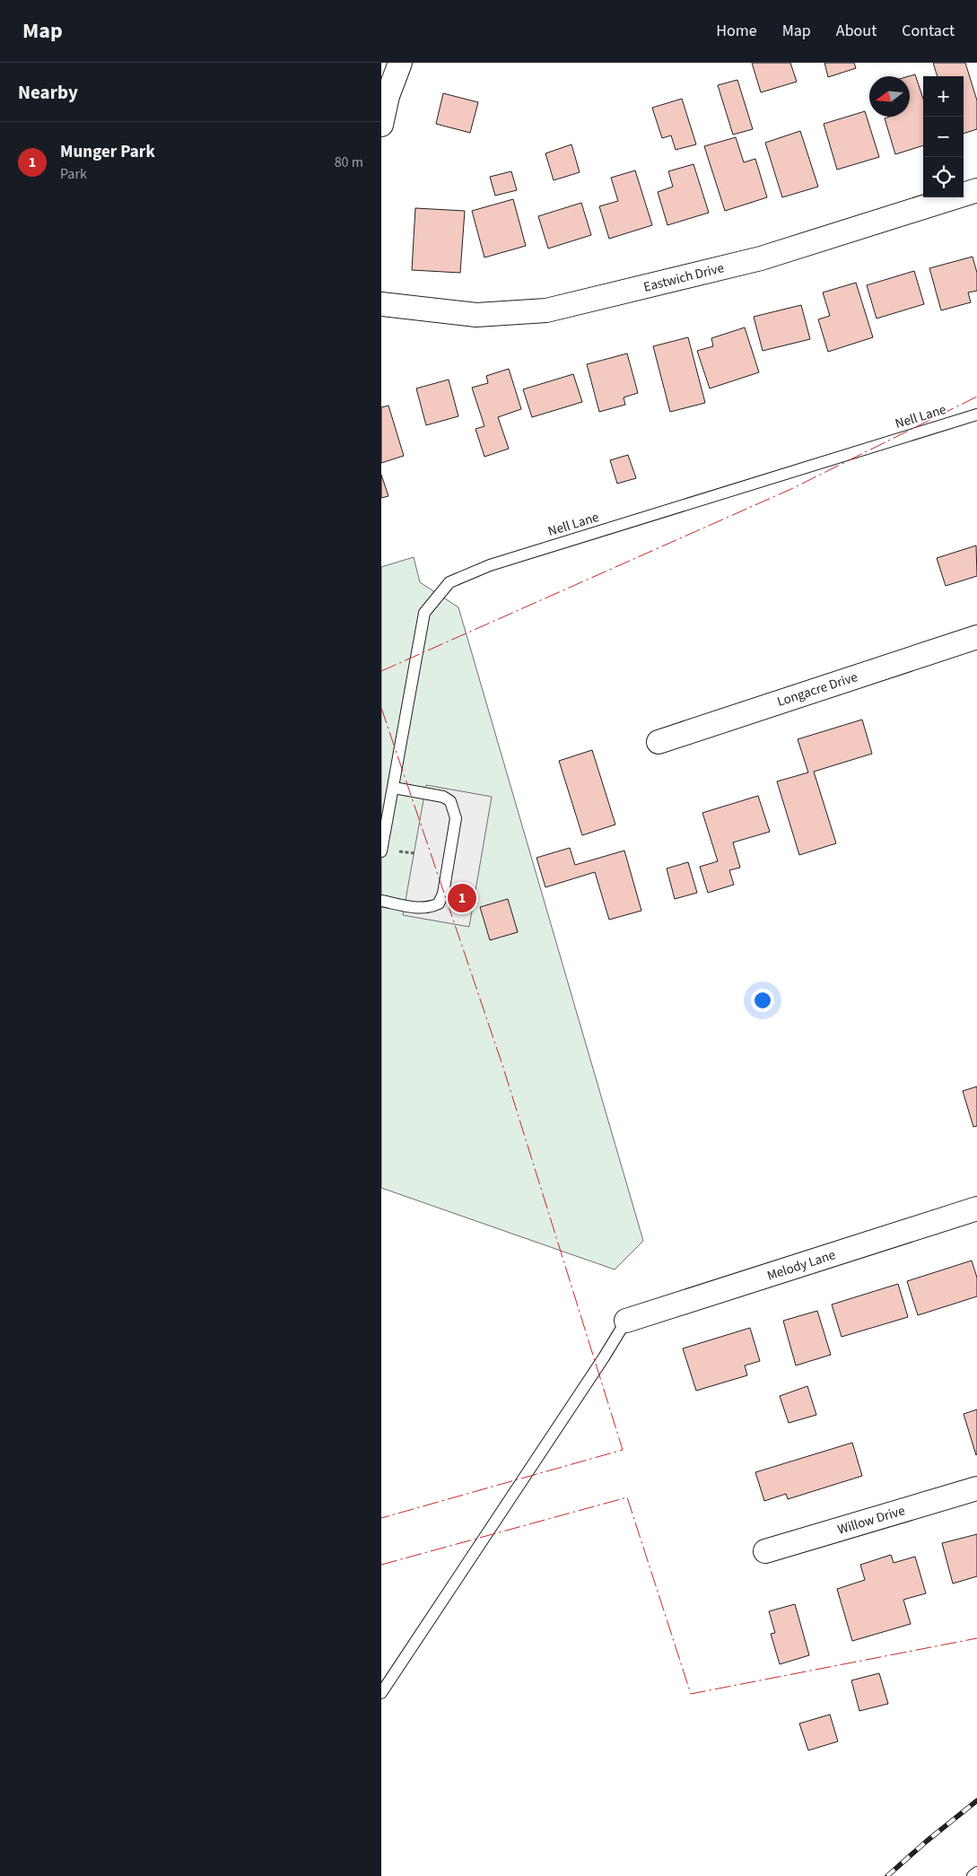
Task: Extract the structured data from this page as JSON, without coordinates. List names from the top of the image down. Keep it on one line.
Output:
{"streets":{"street":["Eastwich Drive","Longacre Drive","Melody Lane","Willow Drive"],"lane":["Nell Lane"]},"north":"left","page":{"header":"Map","nav":["Home","Map","About","Contact"],"heading":"Nearby","map_buttons":["+","−"],"list":[{"mark":"1","name":"Munger Park","note":"Park","value":"80 m"}],"pins":"1"}}
